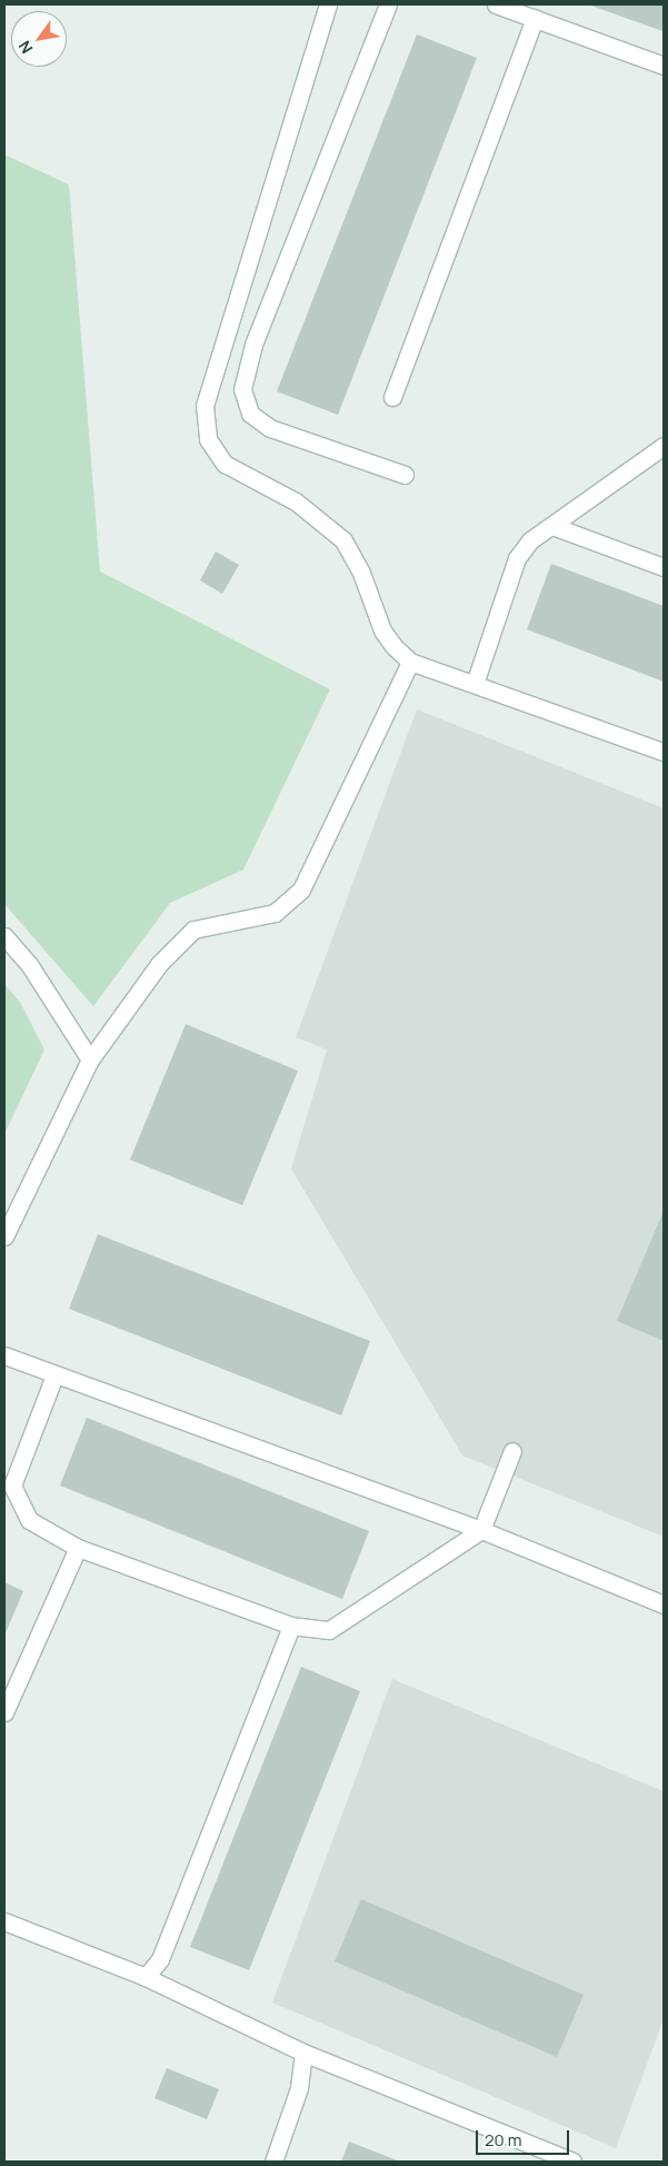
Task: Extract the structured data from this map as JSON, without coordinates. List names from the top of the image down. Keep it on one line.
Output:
{"scale_bar":"20 m","north":"bottom left"}
